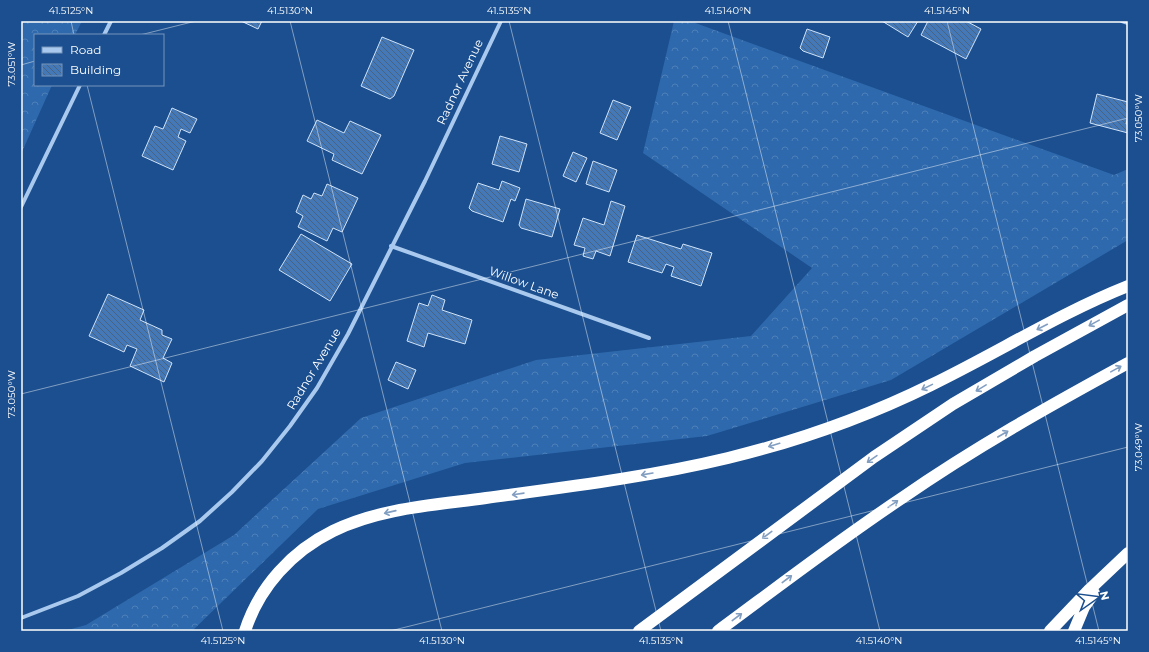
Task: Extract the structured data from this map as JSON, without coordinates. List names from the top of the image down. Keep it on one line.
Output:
{"streets":{"street":["Radnor Avenue","Willow Lane"]},"crossings":[["Radnor Avenue","Willow Lane"]],"legend":["Road","Building"],"north":"right","coordinates":["41.5125°N","41.5130°N","41.5135°N","41.5140°N","41.5145°N","73.051°W","73.050°W","73.049°W"]}
